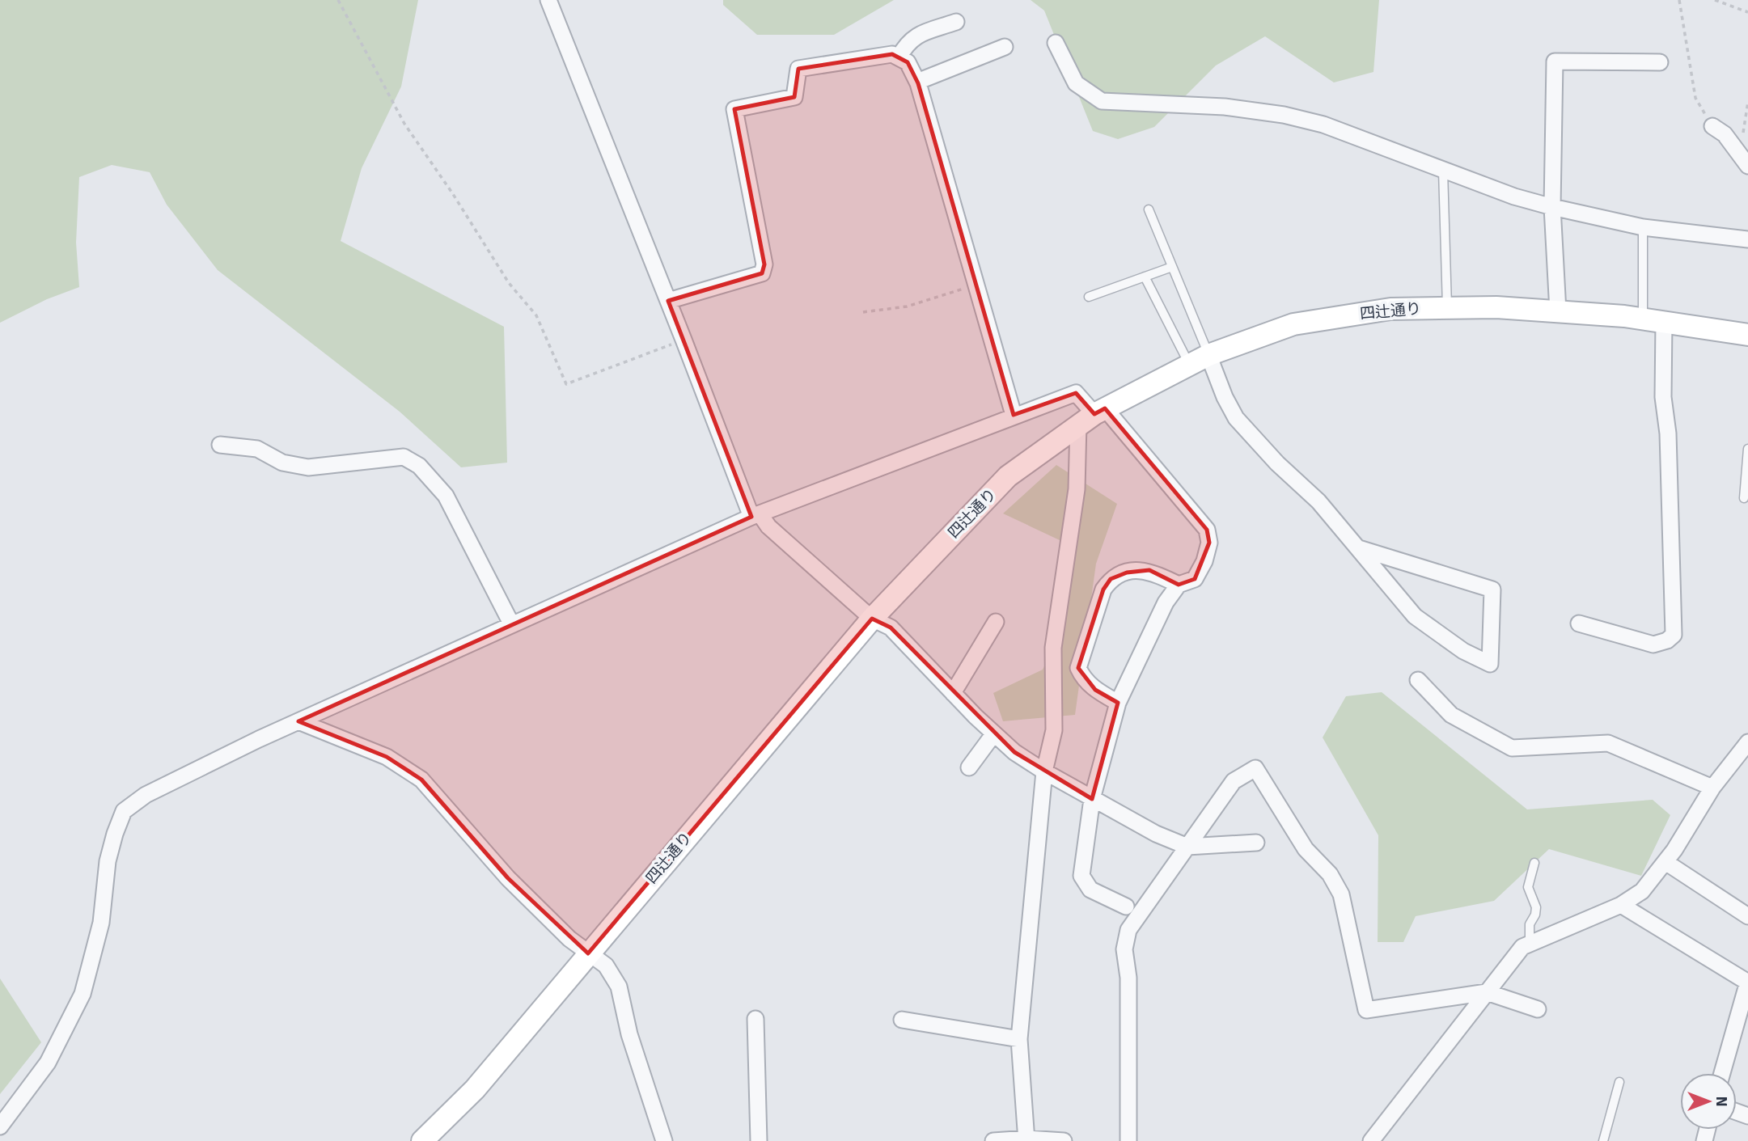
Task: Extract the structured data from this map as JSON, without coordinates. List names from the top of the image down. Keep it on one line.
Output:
{"streets":{"street":["四辻通り"]},"north":"right"}
